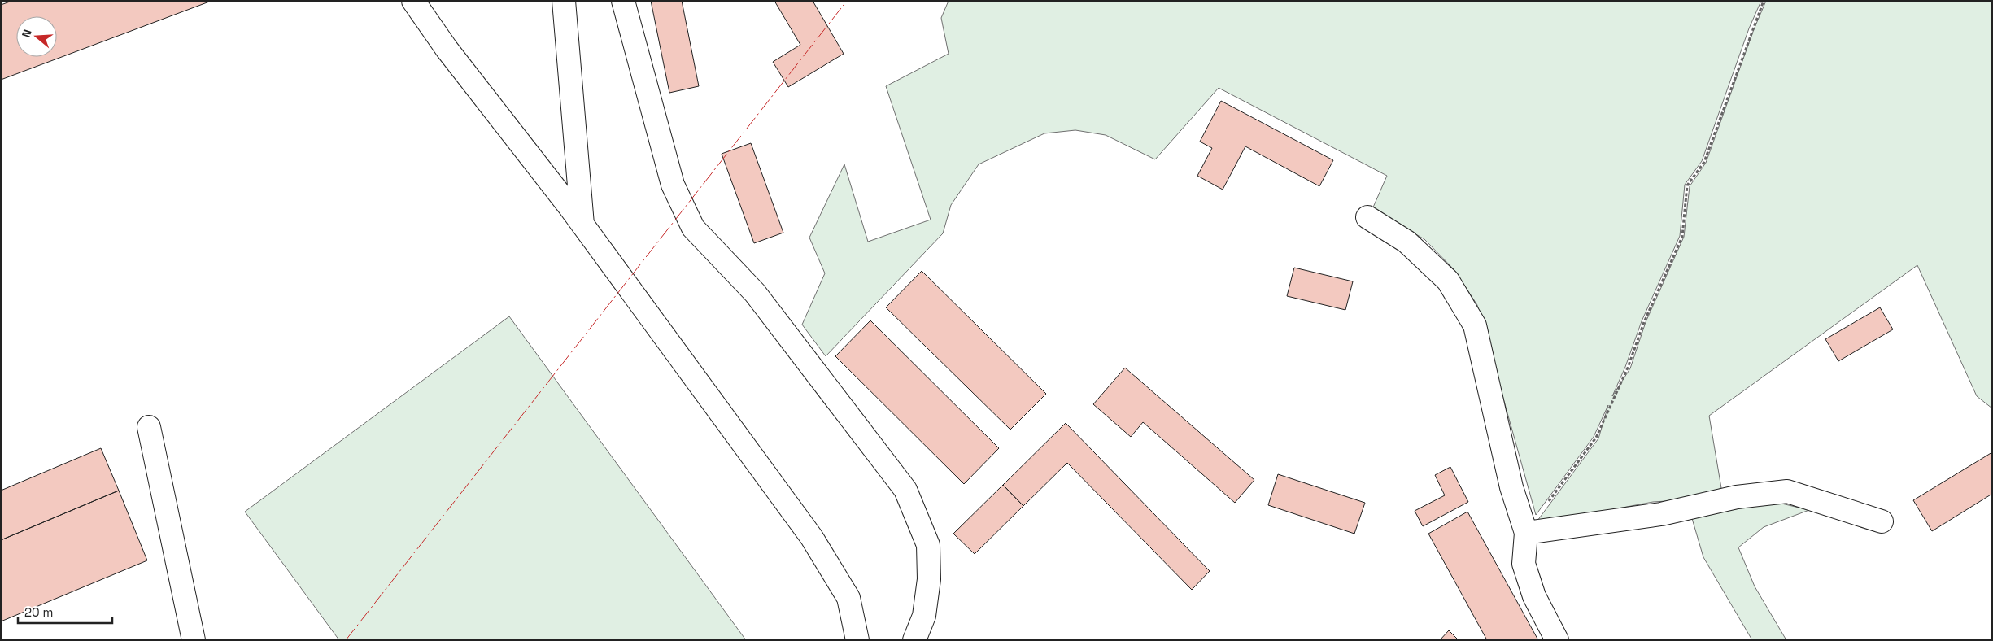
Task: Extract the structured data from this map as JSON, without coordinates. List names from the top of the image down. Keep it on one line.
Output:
{"scale_bar":"20 m","north":"left"}
